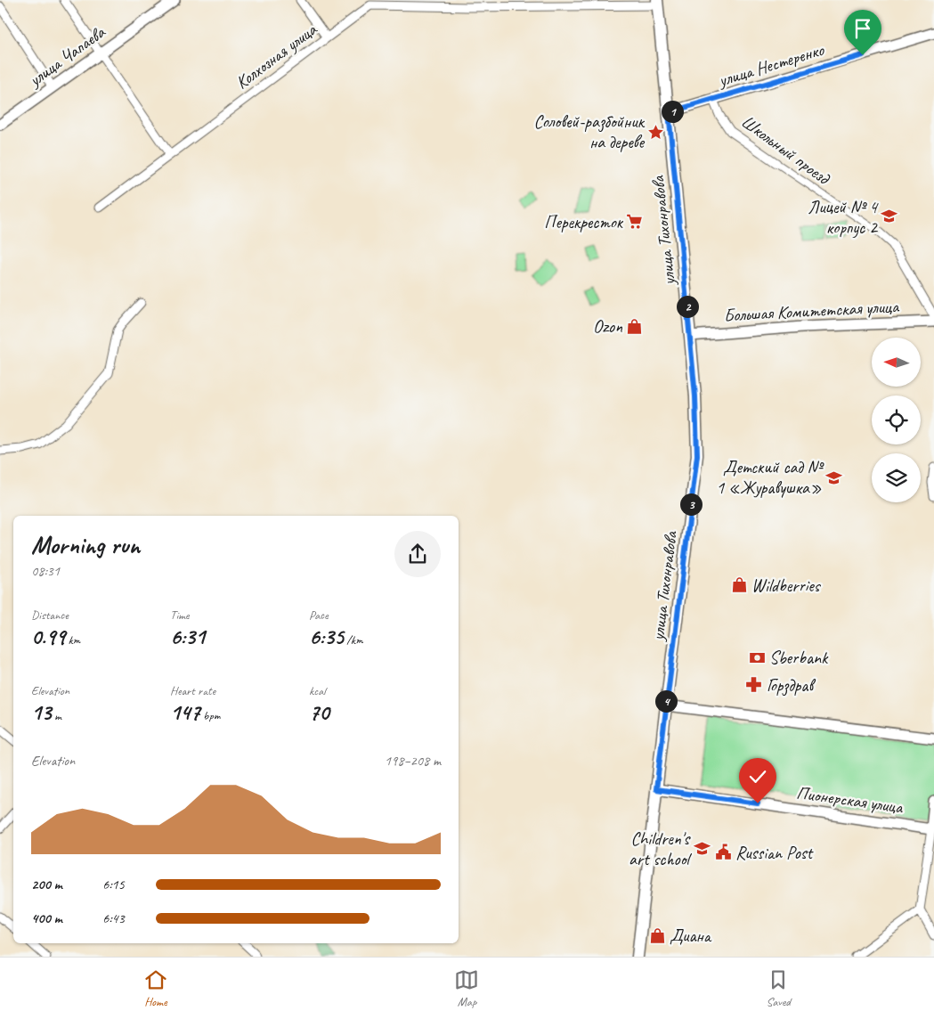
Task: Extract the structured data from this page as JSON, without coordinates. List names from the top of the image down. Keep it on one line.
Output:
{"streets":{"main road":["улица Тихонравова"],"street":["улица Чапаева","Колхозная улица","улица Нестеренко","Школьный проезд","Большая Комитетская улица","Пионерская улица"]},"crossings":[["Колхозная улица","улица Тихонравова"],["улица Нестеренко","Школьный проезд"],["улица Нестеренко","улица Тихонравова"],["улица Тихонравова","Большая Комитетская улица"],["улица Тихонравова","Пионерская улица"]],"places":{"place":["Соловей-разбойник на дереве"],"school or university":["Лицей № 4 корпус 2","Детский сад № 1 «Журавушка»","Children's art school"],"supermarket":["Перекресток"],"shop":["Ozon","Wildberries","Диана"],"bank":["Sberbank"],"pharmacy":["Горздрав"],"public building":["Russian Post"]},"north":"left","page":{"pins":["1","2","3","4"],"heading":["Morning run","08:31"],"stats":[["Distance","0.99 km"],["Time","6:31"],["Pace","6:35 /km"],["Elevation","13 m"],["Heart rate","147 bpm"],["kcal","70"]],"chart":["Elevation","198–208 m"],"list":[{"name":"200 m","note":"6:15"},{"name":"400 m","note":"6:43"}],"tabs":["Home","Map","Saved"]}}
